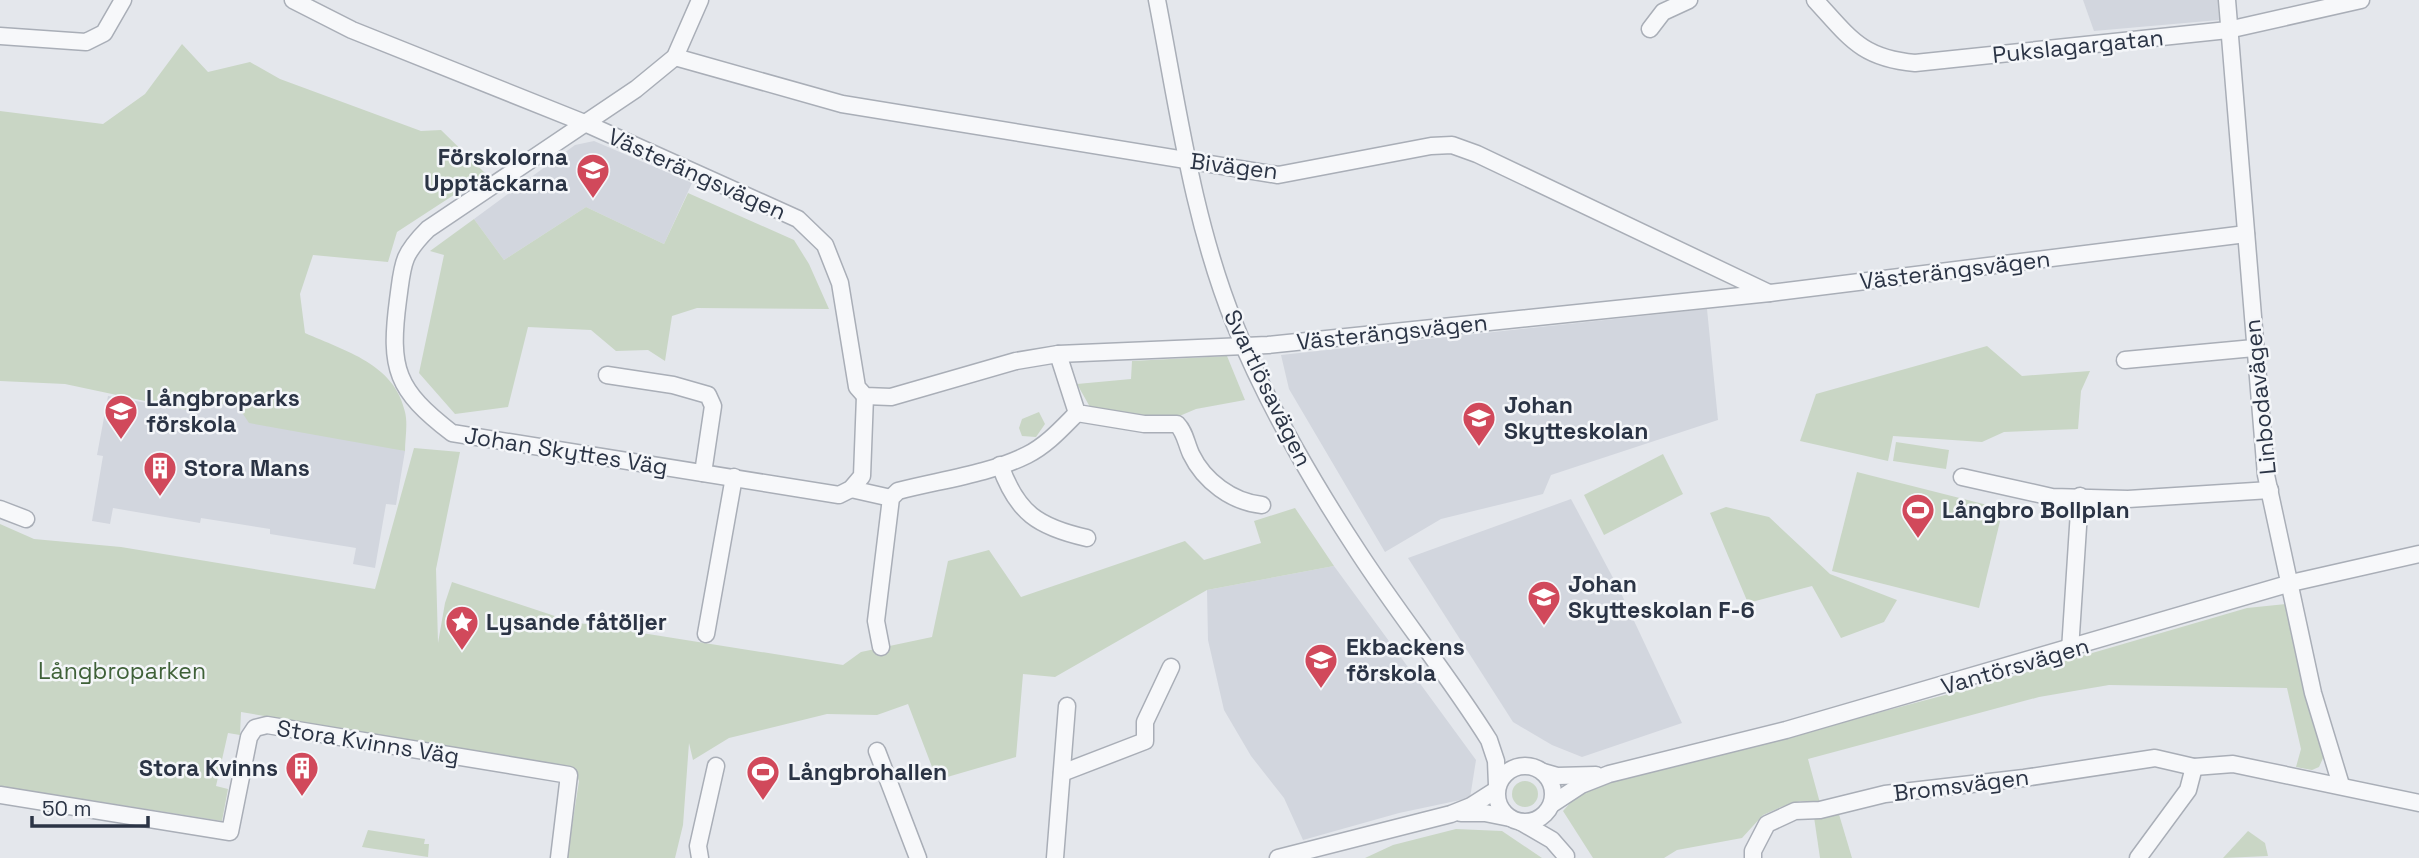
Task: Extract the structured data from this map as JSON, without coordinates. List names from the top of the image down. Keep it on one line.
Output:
{"streets":{"street":["Pukslagargatan","Bivägen","Västerängsvägen","Svartlösavägen","Linbodavägen","Johan Skyttes Väg","Vantörsvägen","Stora Kvinns Väg","Bromsvägen"]},"crossings":[["Pukslagargatan","Linbodavägen"],["Bivägen","Västerängsvägen"],["Bivägen","Svartlösavägen"],["Bivägen","Johan Skyttes Väg"],["Västerängsvägen","Svartlösavägen"],["Västerängsvägen","Linbodavägen"],["Västerängsvägen","Johan Skyttes Väg"],["Svartlösavägen","Vantörsvägen"],["Linbodavägen","Vantörsvägen"],["Linbodavägen","Bromsvägen"]],"parks":["Långbroparken"],"places":{"school or university":["Förskolorna Upptäckarna","Långbroparks förskola","Johan Skytteskolan","Johan Skytteskolan F-6","Ekbackens förskola"],"building":["Stora Mans","Stora Kvinns"],"sports":["Långbro Bollplan","Långbrohallen"],"place":["Lysande fåtöljer"]},"scale_bar":"50 m"}
